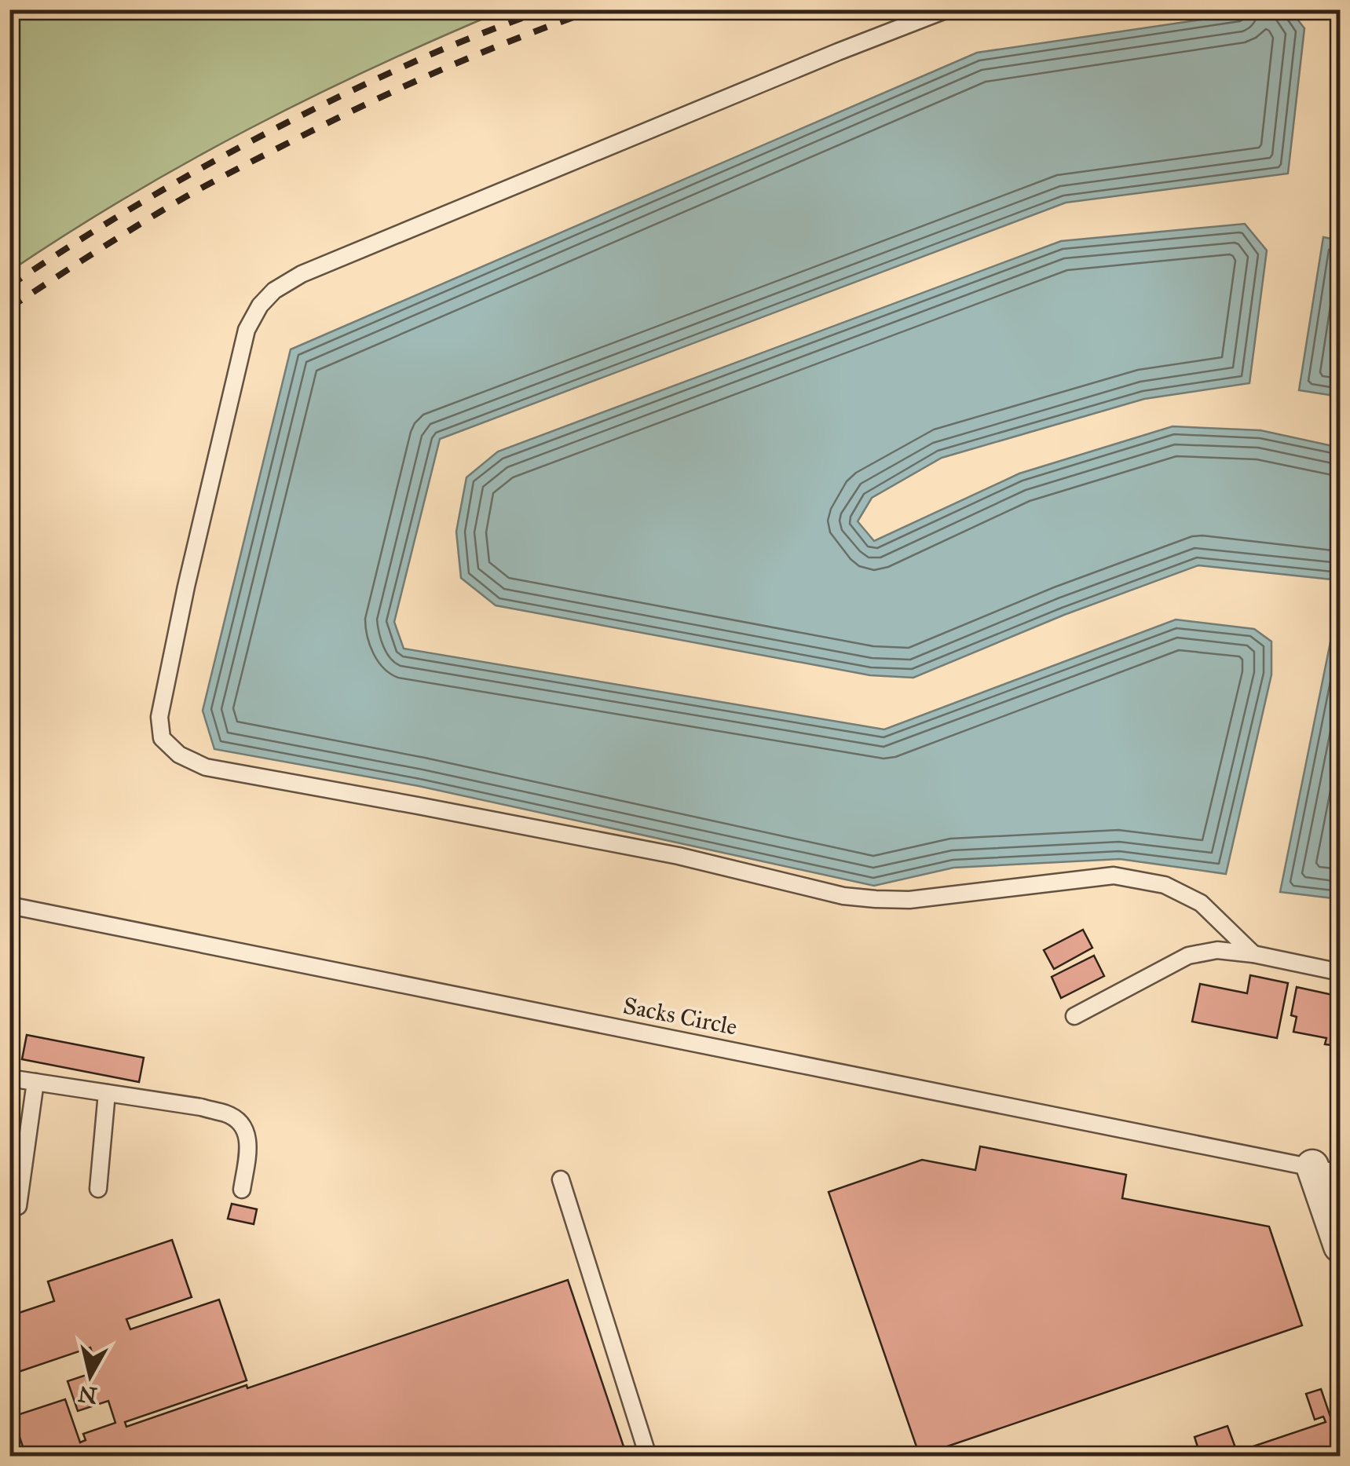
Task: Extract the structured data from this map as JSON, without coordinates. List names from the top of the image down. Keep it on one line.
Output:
{"streets":{"lane":["Sacks Circle"]},"north":"bottom"}
